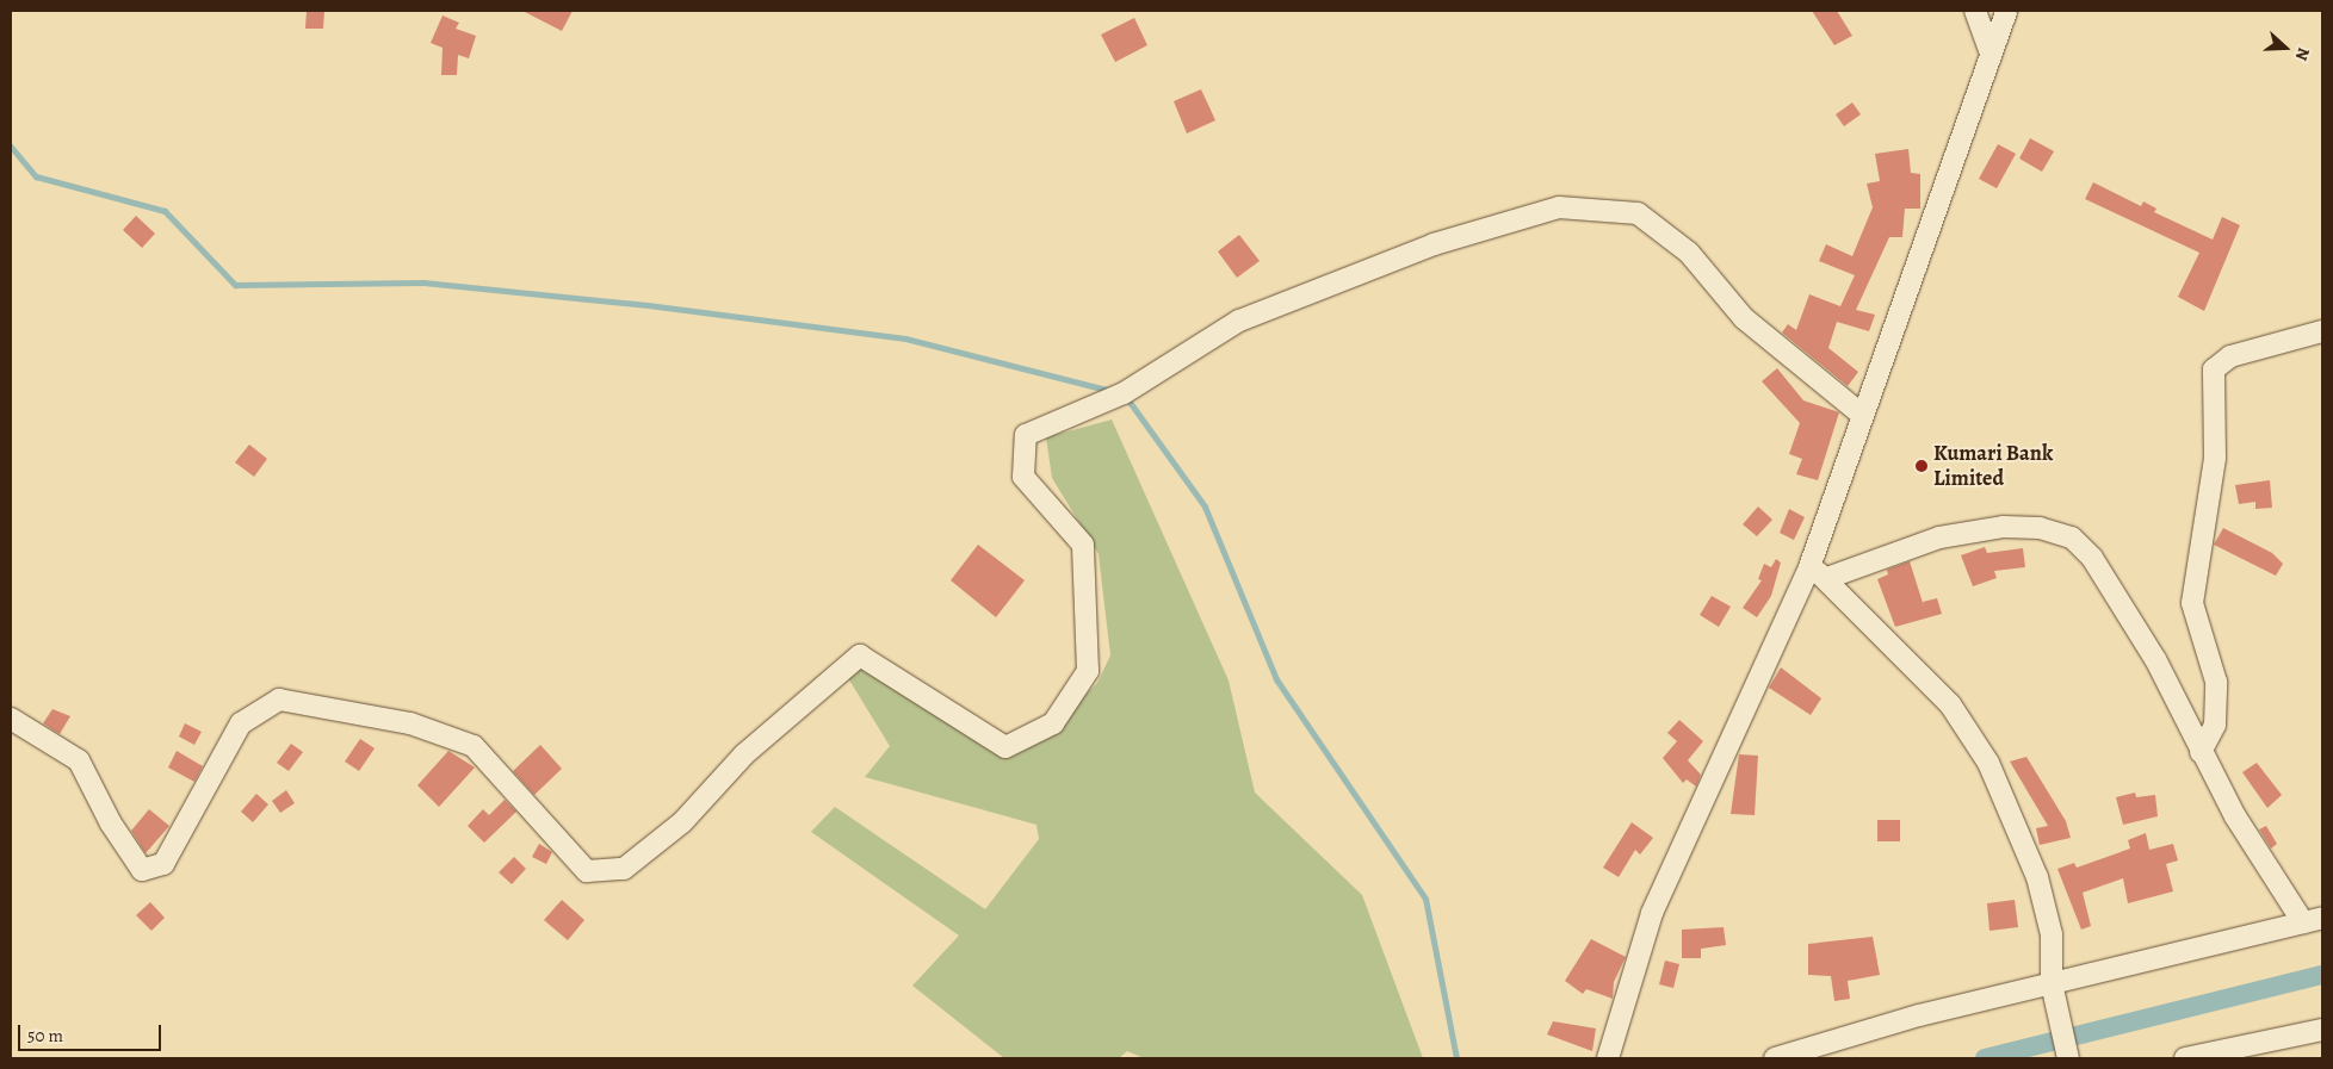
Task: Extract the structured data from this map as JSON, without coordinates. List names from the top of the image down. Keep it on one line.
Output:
{"places":["Kumari Bank Limited"],"scale_bar":"50 m","north":"right"}
